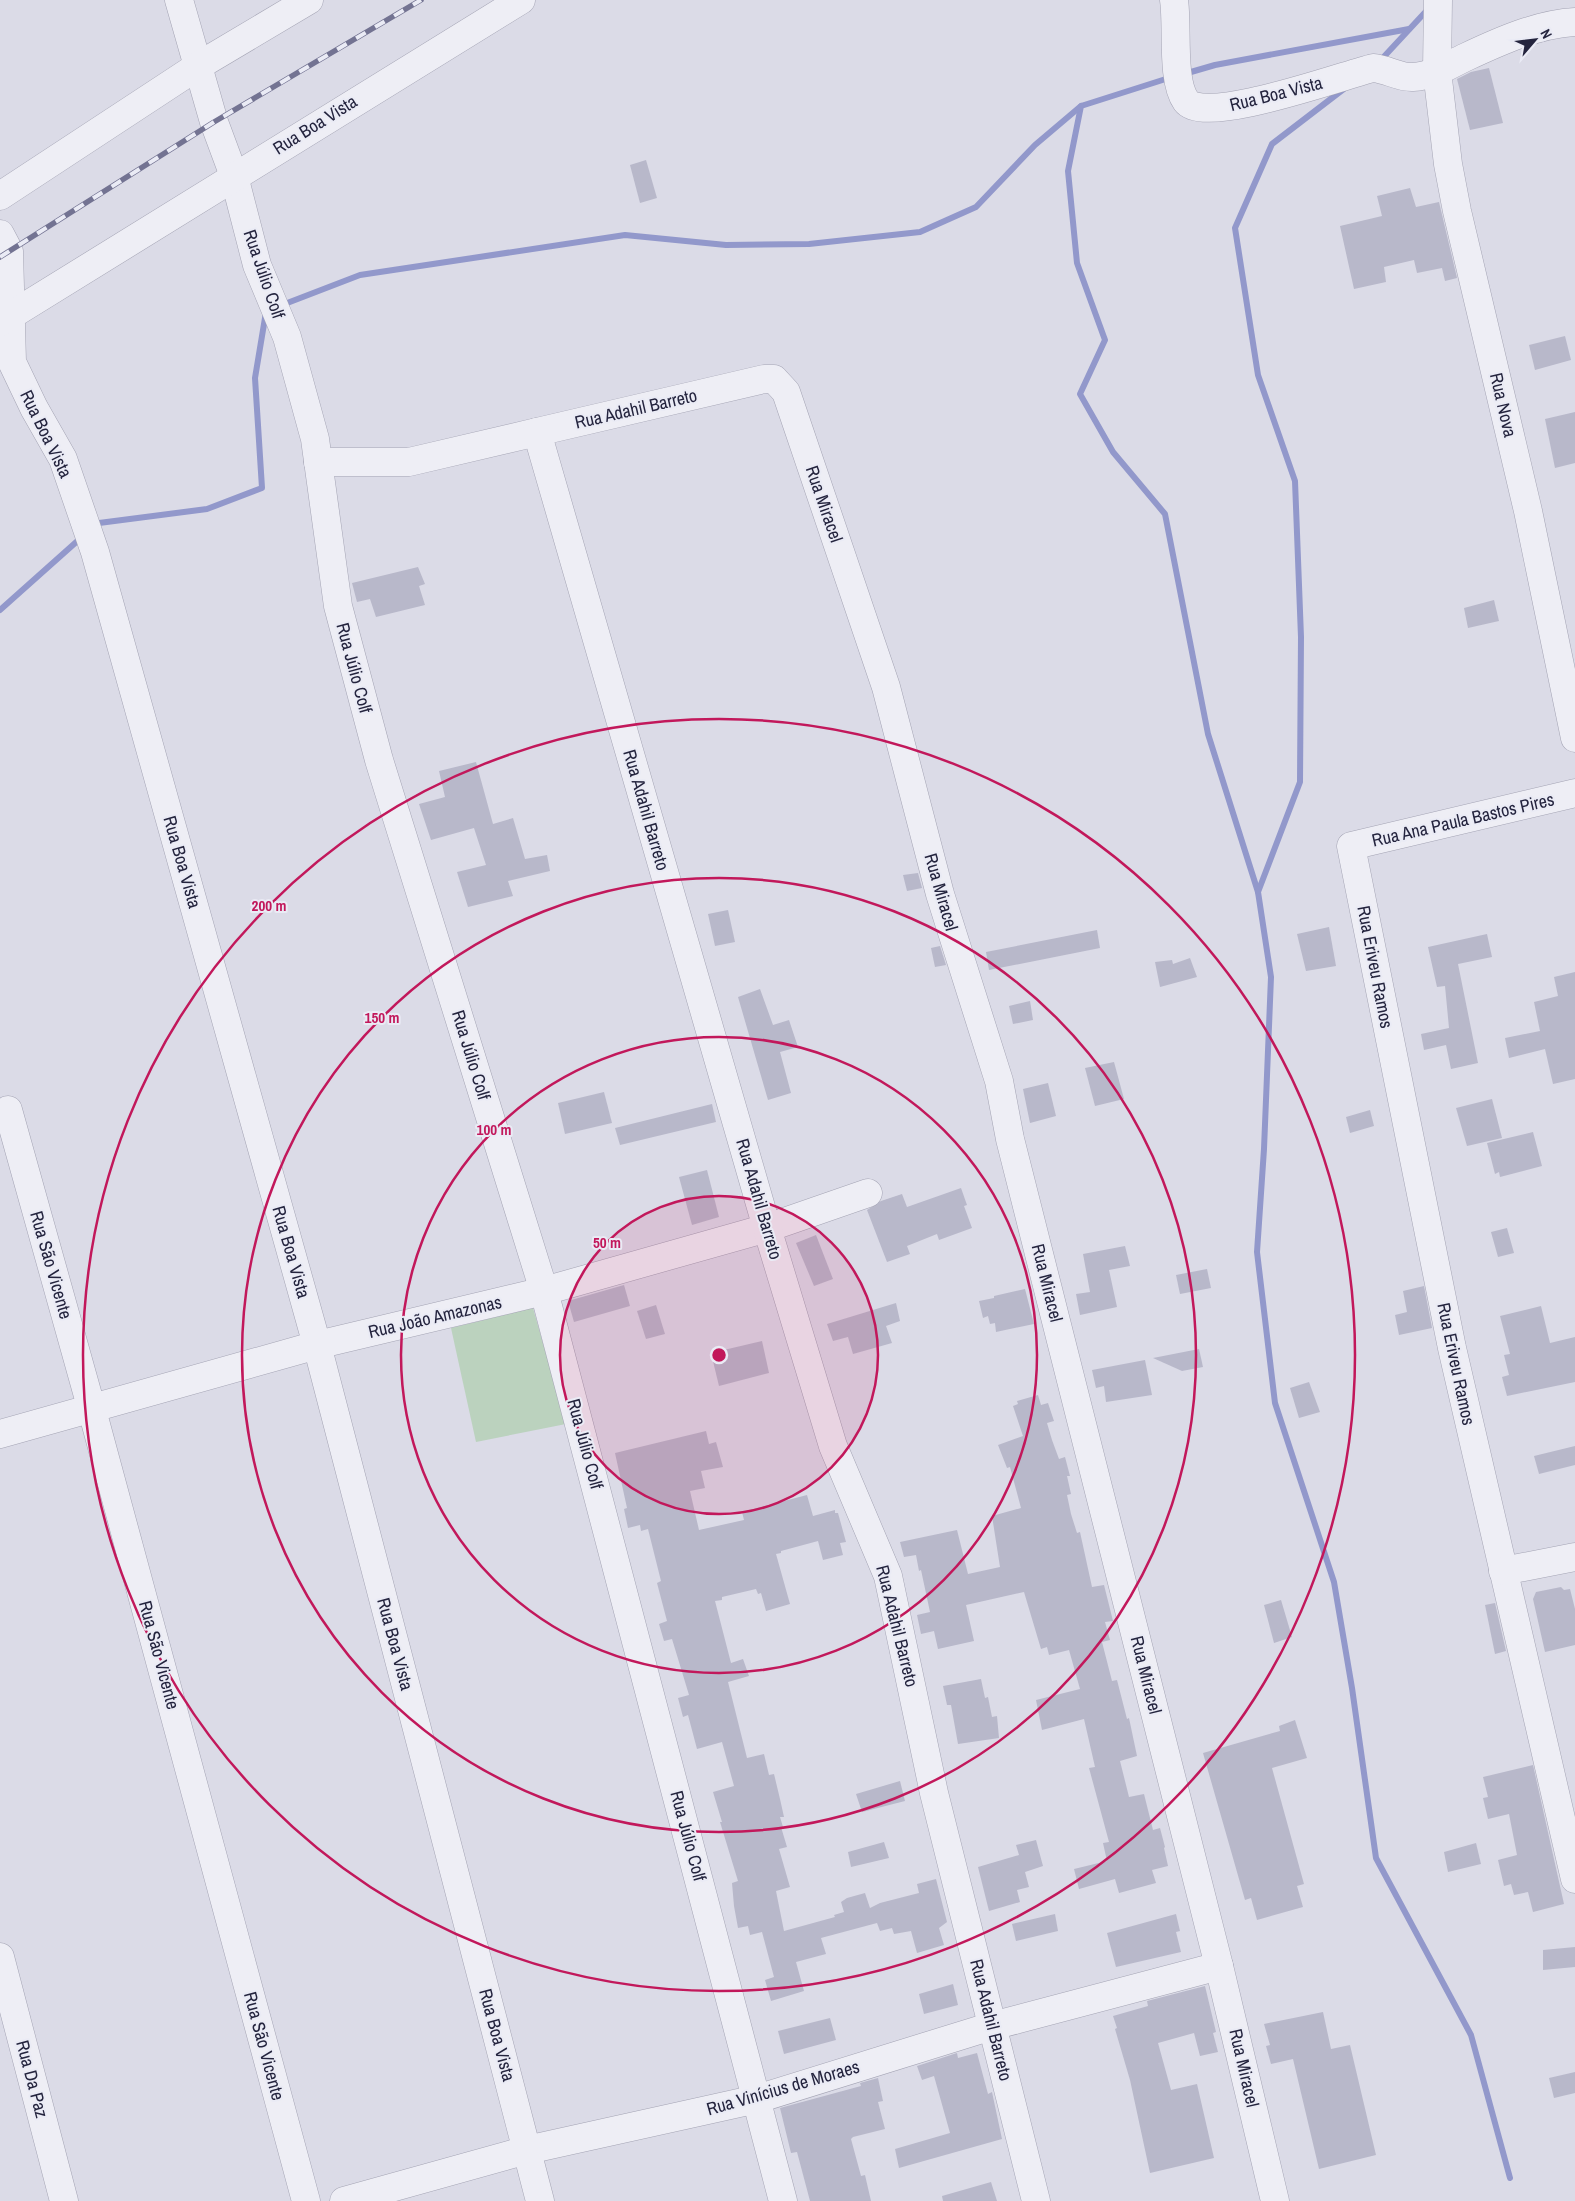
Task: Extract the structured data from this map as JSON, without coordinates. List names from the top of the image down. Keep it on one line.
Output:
{"streets":{"street":["Rua Boa Vista","Rua Júlio Colf","Rua Nova","Rua Adahil Barreto","Rua Miracel","Rua Ana Paula Bastos Pires","Rua Eriveu Ramos","Rua São Vicente","Rua João Amazonas","Rua Da Paz","Rua Vinícius de Moraes"]},"crossings":[["Rua Boa Vista","Rua Júlio Colf"],["Rua Boa Vista","Rua Nova"],["Rua Boa Vista","Rua João Amazonas"],["Rua Boa Vista","Rua Vinícius de Moraes"],["Rua Júlio Colf","Rua João Amazonas"],["Rua Júlio Colf","Rua Vinícius de Moraes"],["Rua Adahil Barreto","Rua Miracel"],["Rua Adahil Barreto","Rua João Amazonas"],["Rua Adahil Barreto","Rua Vinícius de Moraes"],["Rua Miracel","Rua Vinícius de Moraes"],["Rua Ana Paula Bastos Pires","Rua Eriveu Ramos"],["Rua São Vicente","Rua João Amazonas"]],"north":"top right","rings":["200 m","150 m","100 m","50 m"]}
